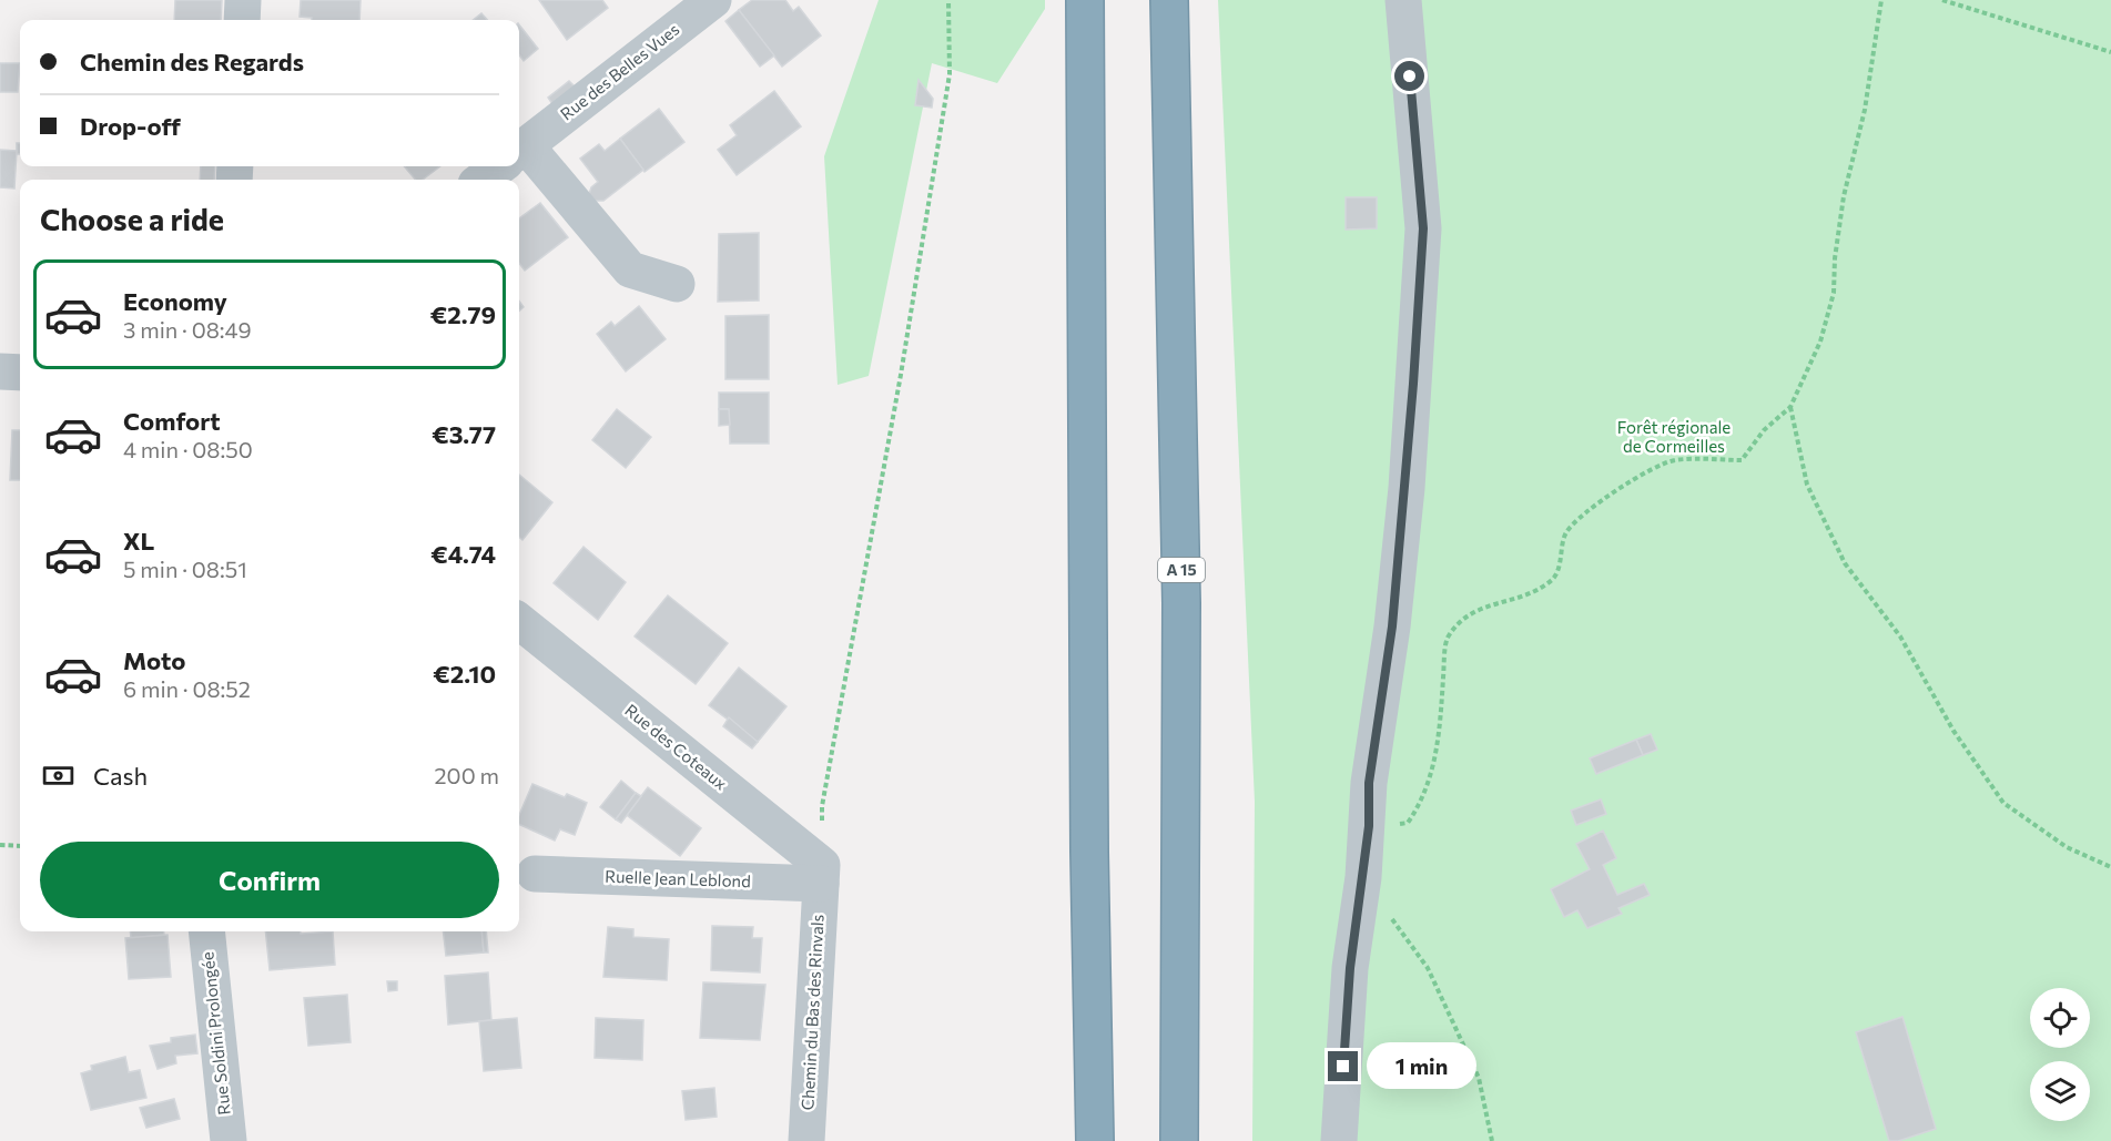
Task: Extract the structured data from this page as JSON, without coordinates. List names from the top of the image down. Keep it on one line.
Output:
{"streets":{"highway":["A 15"],"street":["Rue des Belles Vues","Rue des Coteaux","Ruelle Jean Leblond","Chemin du Bas des Rinvals","Rue Soldini Prolongée"]},"crossings":[["Rue des Coteaux","Ruelle Jean Leblond"],["Rue des Coteaux","Chemin du Bas des Rinvals"],["Ruelle Jean Leblond","Chemin du Bas des Rinvals"]],"parks":["Forêt régionale de Cormeilles"],"page":{"banner":["Chemin des Regards","Drop-off"],"heading":"Choose a ride","list":[{"name":"Economy","note":"3 min · 08:49","value":"€2.79"},{"name":"Comfort","note":"4 min · 08:50","value":"€3.77"},{"name":"XL","note":"5 min · 08:51","value":"€4.74"},{"name":"Moto","note":"6 min · 08:52","value":"€2.10"}],"pay":["Cash","200 m"],"buttons":"Confirm","bubble":"1 min"}}
